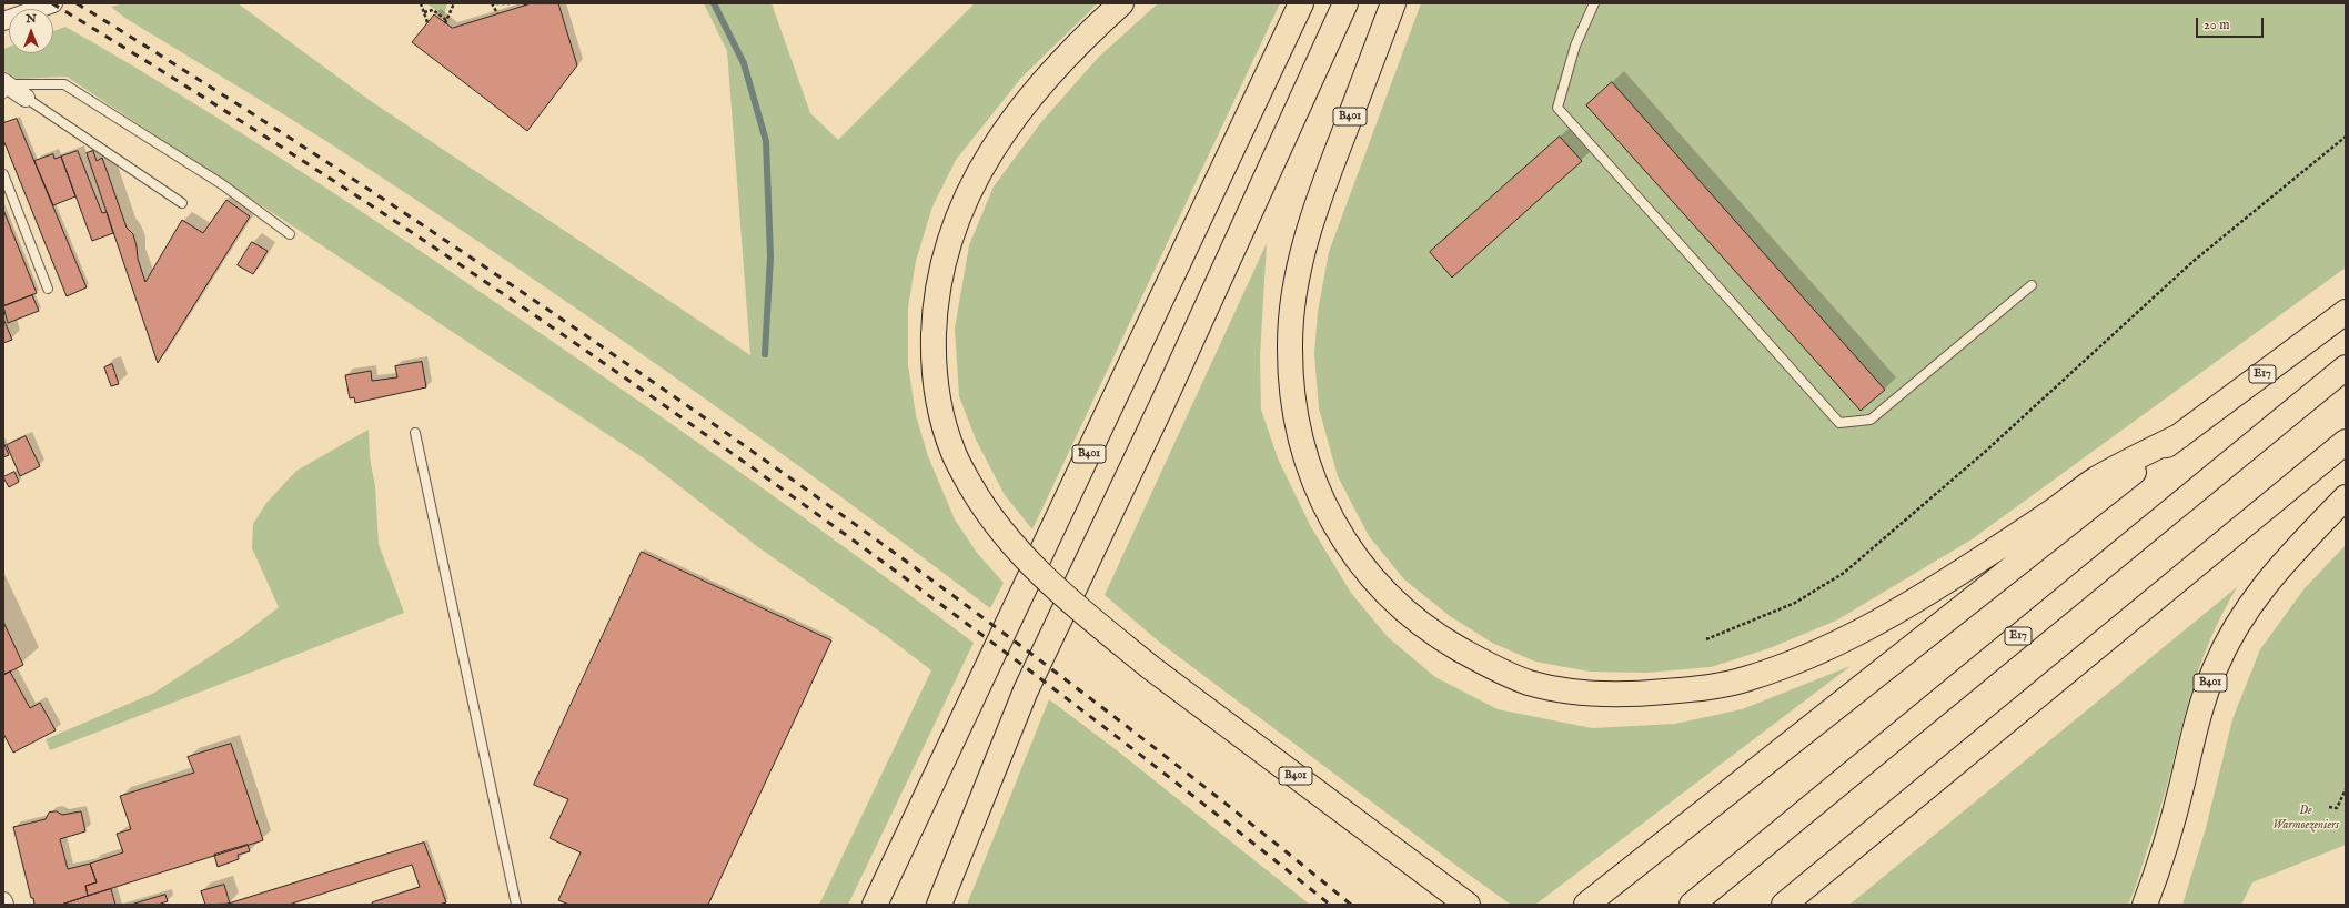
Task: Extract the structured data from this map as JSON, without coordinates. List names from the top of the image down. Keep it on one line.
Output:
{"streets":{"highway":["B401","E17"]},"crossings":[["B401","E17"]],"parks":["De Warmoezeniers"],"scale_bar":"20 m","north":"top"}
